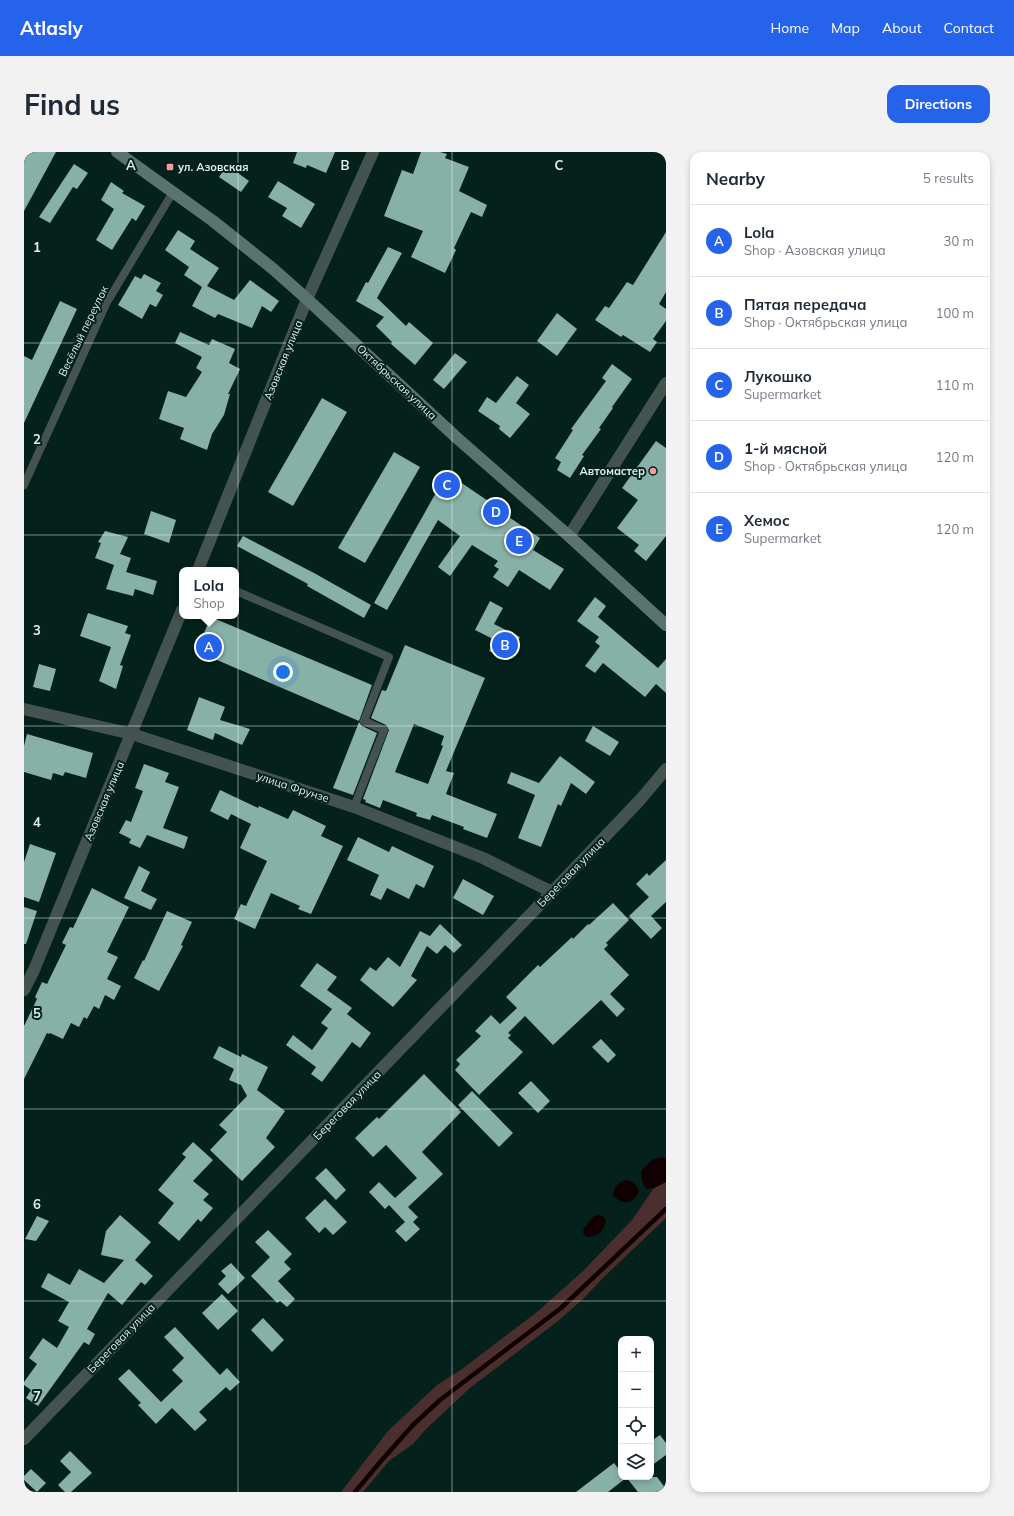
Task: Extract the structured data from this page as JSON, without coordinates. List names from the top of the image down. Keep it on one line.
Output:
{"streets":{"street":["Азовская улица","Октябрьская улица","улица Фрунзе","Береговая улица"],"lane":["Весёлый переулок"]},"crossings":[["Весёлый переулок","Октябрьская улица"],["Азовская улица","Октябрьская улица"],["Азовская улица","улица Фрунзе"],["улица Фрунзе","Береговая улица"]],"places":{"transit":["ул. Азовская"],"other":["Автомастер"]},"page":{"header":"Atlasly","nav":["Home","Map","About","Contact"],"buttons":"Directions","title":"Find us","heading":["Nearby","5 results"],"list":[{"mark":"A","name":"Lola","note":"Shop · Азовская улица","value":"30 m"},{"mark":"B","name":"Пятая передача","note":"Shop · Октябрьская улица","value":"100 m"},{"mark":"C","name":"Лукошко","note":"Supermarket","value":"110 m"},{"mark":"D","name":"1-й мясной","note":"Shop · Октябрьская улица","value":"120 m"},{"mark":"E","name":"Хемос","note":"Supermarket","value":"120 m"}],"pins":["C","D","E","B","A"],"popup":["Lola","Shop"],"map_buttons":["+","−"]},"grid":{"columns":["A","B","C"],"rows":["1","2","3","4","5","6","7"]}}
